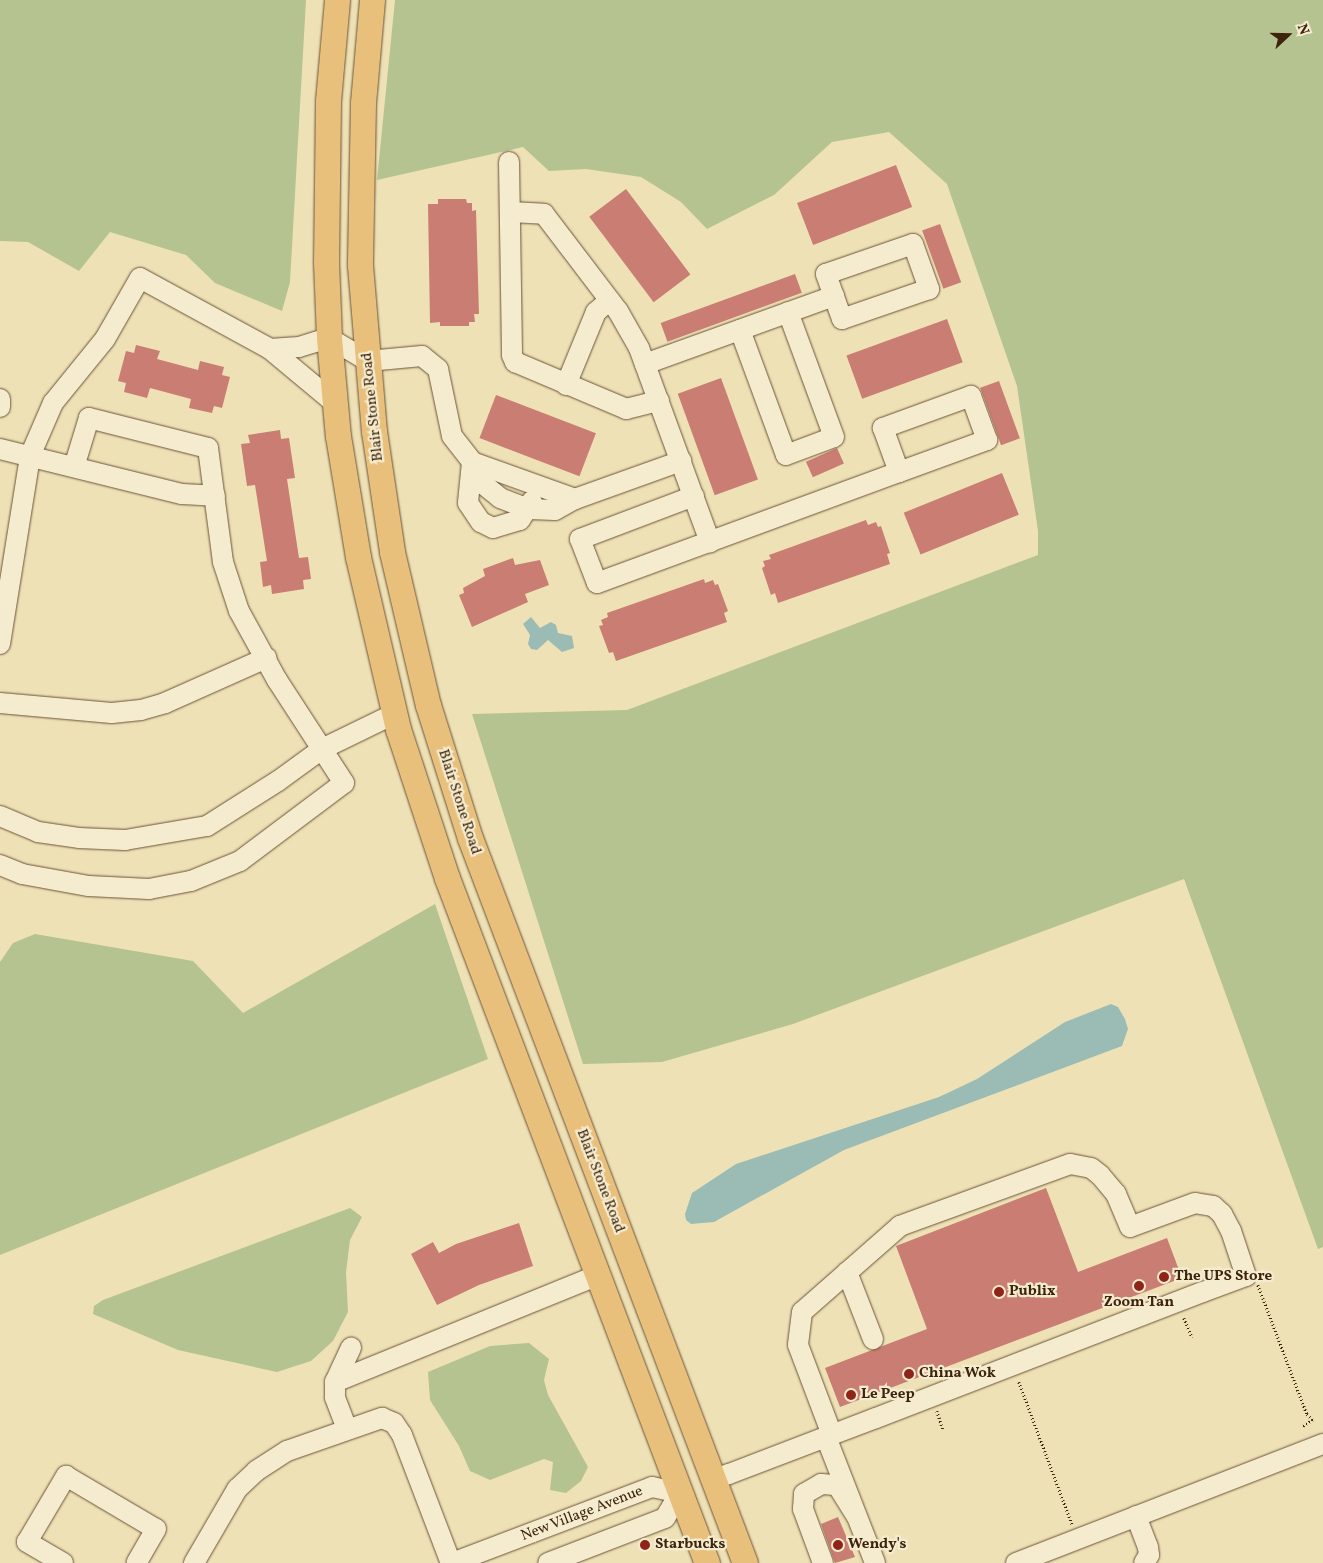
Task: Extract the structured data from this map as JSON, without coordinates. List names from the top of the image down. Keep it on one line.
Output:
{"streets":{"main road":["Blair Stone Road"],"street":["New Village Avenue"]},"places":["The UPS Store","Zoom Tan","Publix","China Wok","Le Peep","Starbucks","Wendy's"],"north":"right"}
